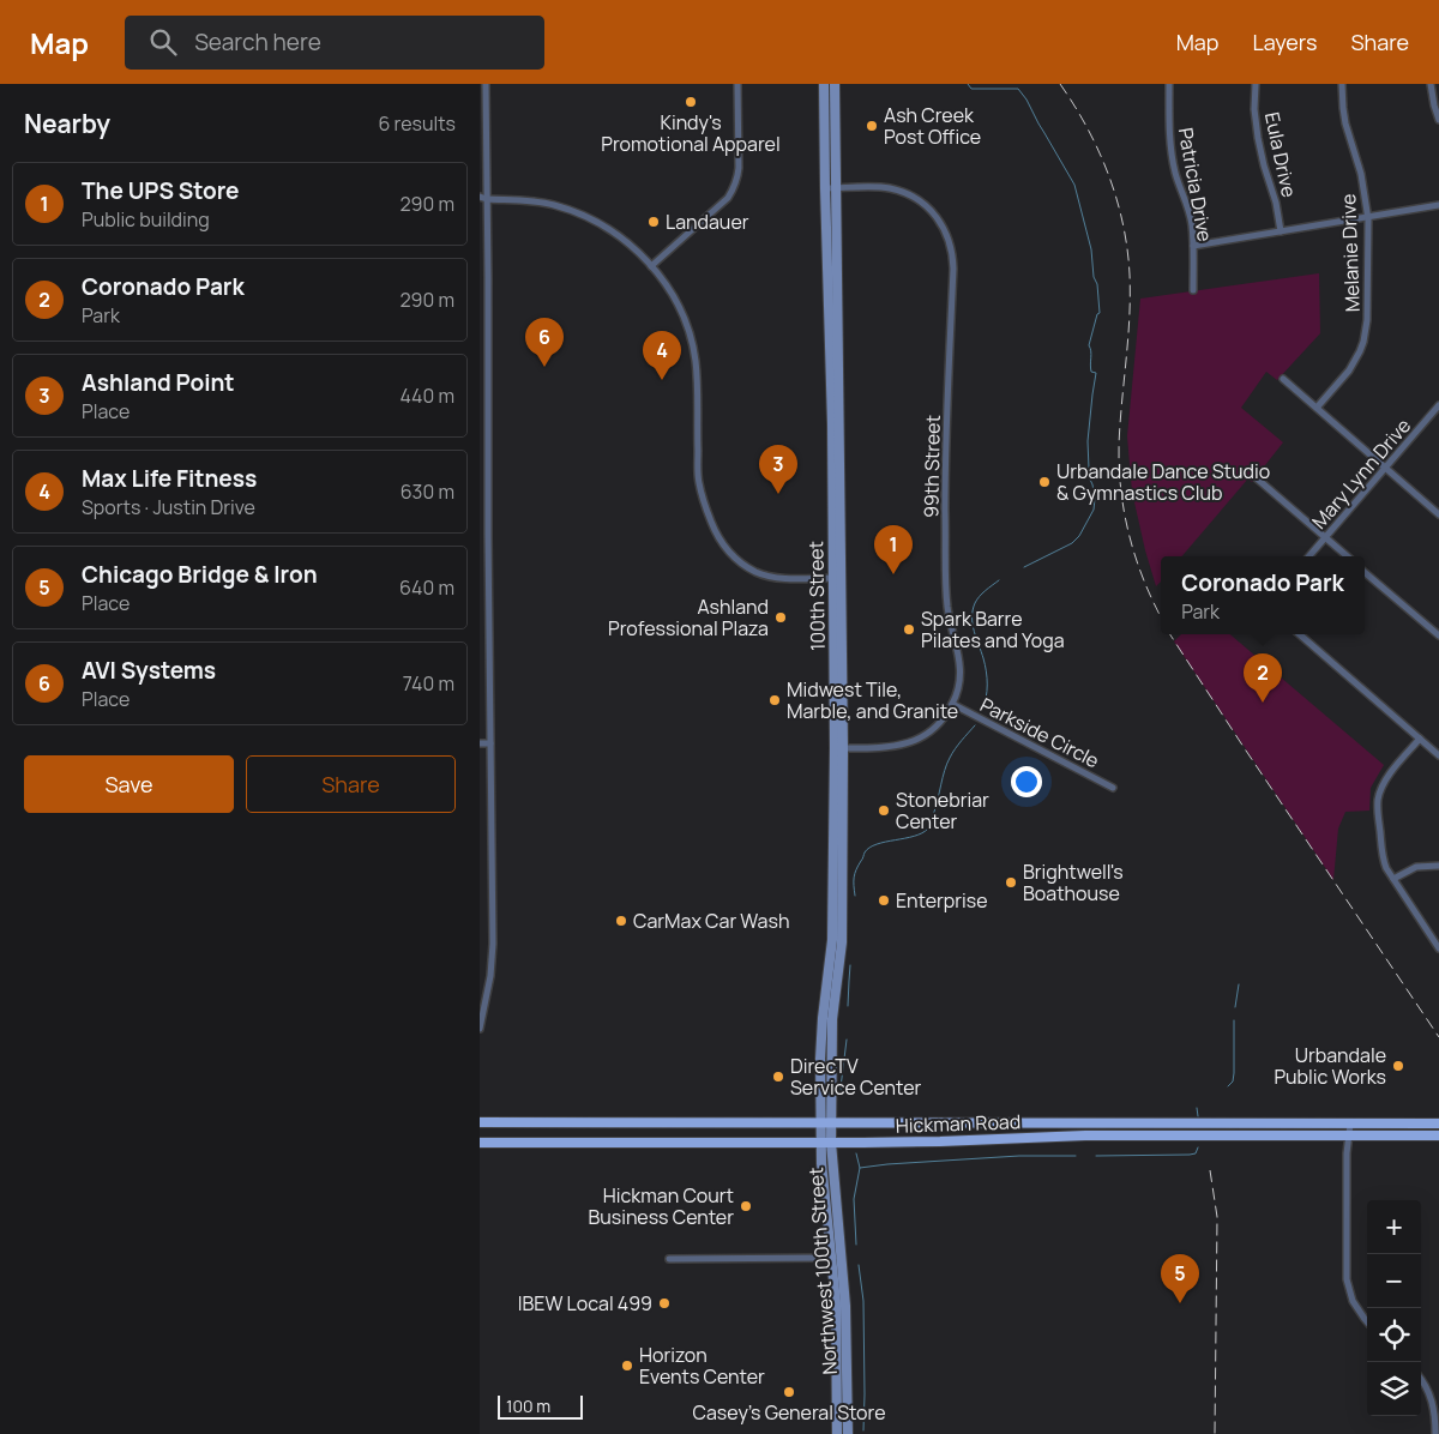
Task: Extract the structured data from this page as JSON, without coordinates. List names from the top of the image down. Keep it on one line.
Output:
{"streets":{"main road":["100th Street","Hickman Road","Northwest 100th Street"],"street":["Eula Drive","Patricia Drive","Melanie Drive","99th Street","Mary Lynn Drive","Parkside Circle"]},"crossings":[["99th Street","100th Street"],["99th Street","Parkside Circle"],["100th Street","Hickman Road"],["100th Street","Northwest 100th Street"],["Hickman Road","Northwest 100th Street"]],"places":["Kindy's Promotional Apparel","Ash Creek Post Office","Landauer","Urbandale Dance Studio & Gymnastics Club","Ashland Professional Plaza","Spark Barre Pilates and Yoga","Midwest Tile, Marble, and Granite","Stonebriar Center","Brightwell's Boathouse","Enterprise","CarMax Car Wash","Urbandale Public Works","DirecTV Service Center","Hickman Court Business Center","IBEW Local 499","Horizon Events Center","Casey's General Store"],"scale_bar":"100 m","page":{"header":"Map","search":"Search here","nav":["Map","Layers","Share"],"heading":["Nearby","6 results"],"list":[{"mark":"1","name":"The UPS Store","note":"Public building","value":"290 m"},{"mark":"2","name":"Coronado Park","note":"Park","value":"290 m"},{"mark":"3","name":"Ashland Point","note":"Place","value":"440 m"},{"mark":"4","name":"Max Life Fitness","note":"Sports · Justin Drive","value":"630 m"},{"mark":"5","name":"Chicago Bridge & Iron","note":"Place","value":"640 m"},{"mark":"6","name":"AVI Systems","note":"Place","value":"740 m"}],"pins":["6","4","3","1","2","5"],"popup":["Coronado Park","Park"],"buttons":["Save","Share"],"map_buttons":["+","−"],"scale":"100 m"}}
